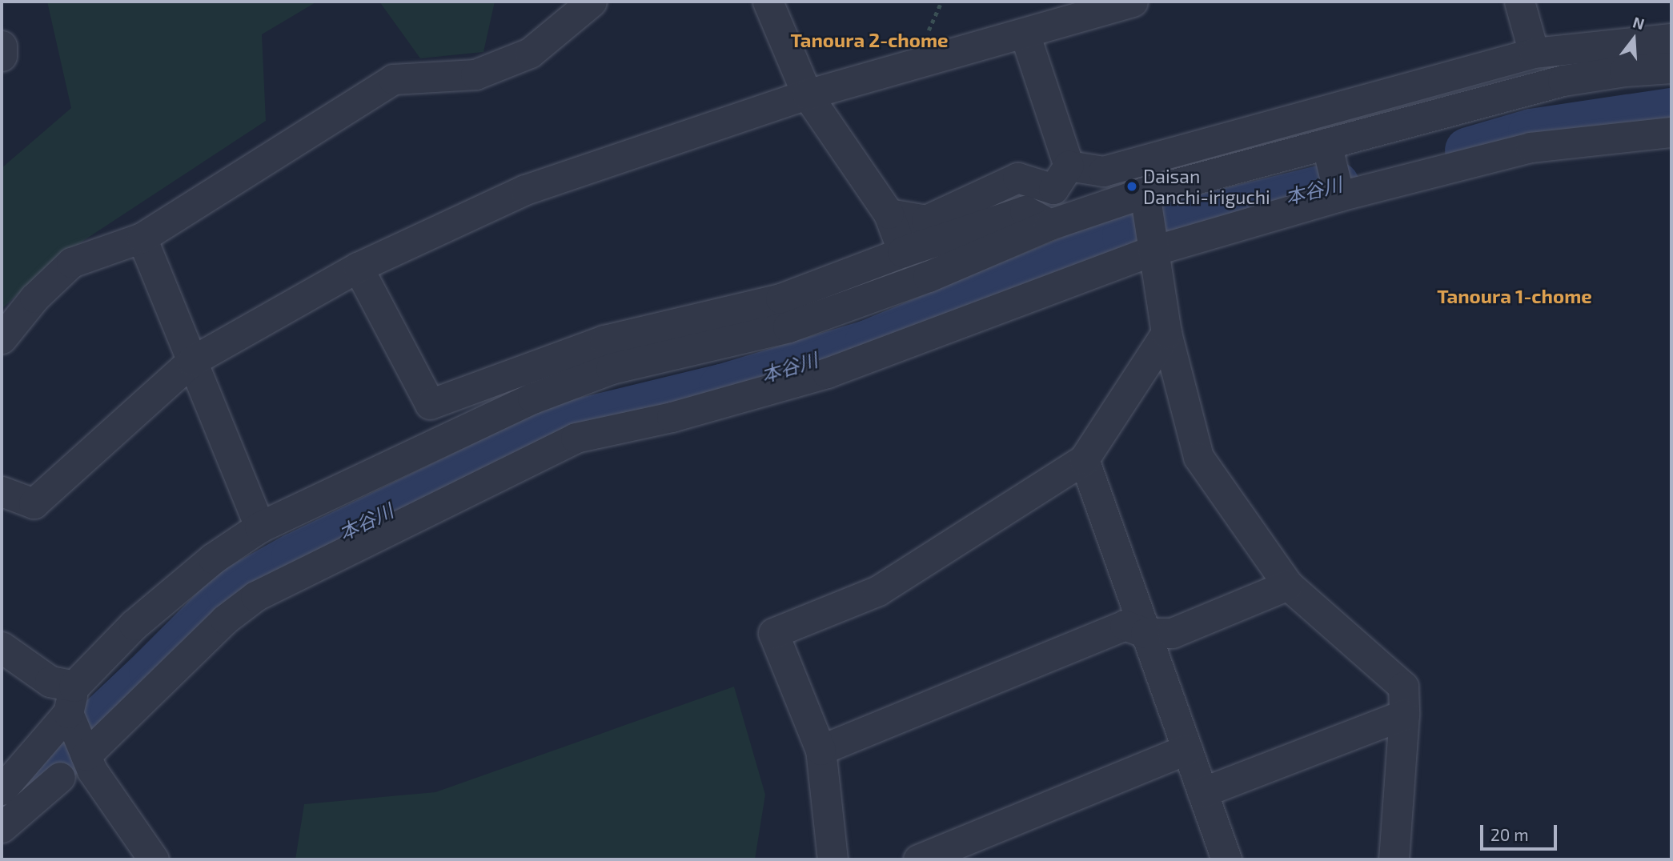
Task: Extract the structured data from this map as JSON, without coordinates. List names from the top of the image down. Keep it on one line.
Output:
{"districts":["Tanoura 2-chome","Tanoura 1-chome"],"water":["本谷川"],"places":["Daisan Danchi-iriguchi"],"scale_bar":"20 m","north":"top"}
